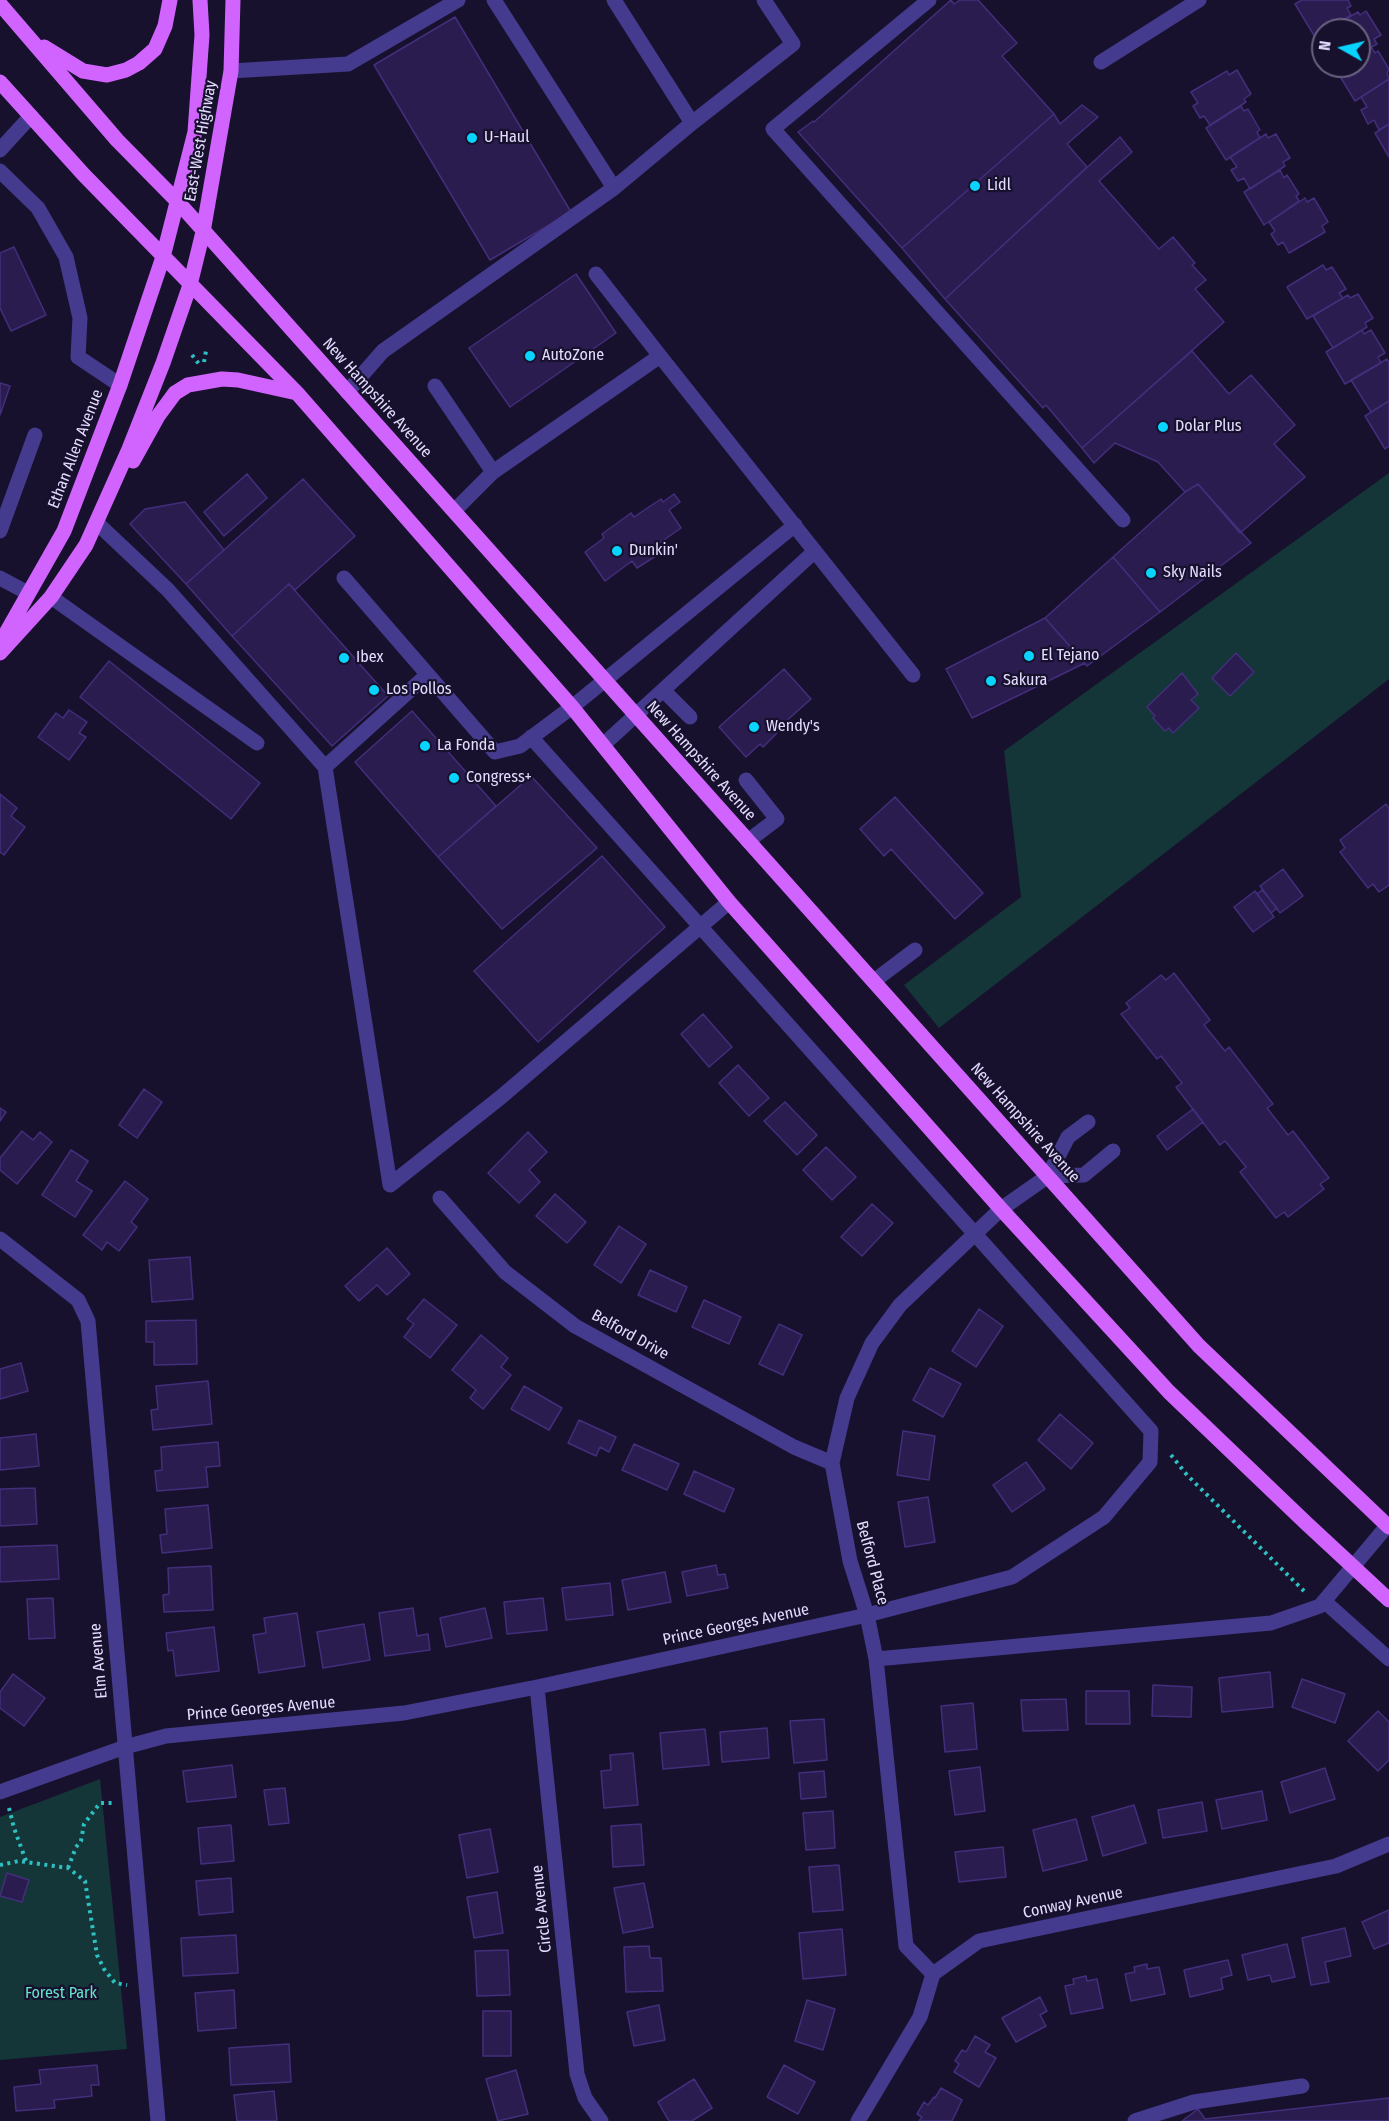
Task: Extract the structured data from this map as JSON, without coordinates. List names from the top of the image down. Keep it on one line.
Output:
{"streets":{"main road":["East-West Highway","New Hampshire Avenue","Ethan Allen Avenue"],"street":["Belford Drive","Belford Place","Prince Georges Avenue","Elm Avenue","Conway Avenue","Circle Avenue"]},"crossings":[["East-West Highway","New Hampshire Avenue"],["East-West Highway","Ethan Allen Avenue"],["New Hampshire Avenue","Belford Place"],["Belford Drive","Belford Place"],["Belford Place","Prince Georges Avenue"],["Belford Place","Conway Avenue"],["Prince Georges Avenue","Elm Avenue"],["Prince Georges Avenue","Circle Avenue"]],"parks":["Forest Park"],"places":["U-Haul","Lidl","AutoZone","Dolar Plus","Dunkin'","Sky Nails","El Tejano","Ibex","Sakura","Los Pollos","Wendy's","La Fonda","Congress+"],"north":"left"}
